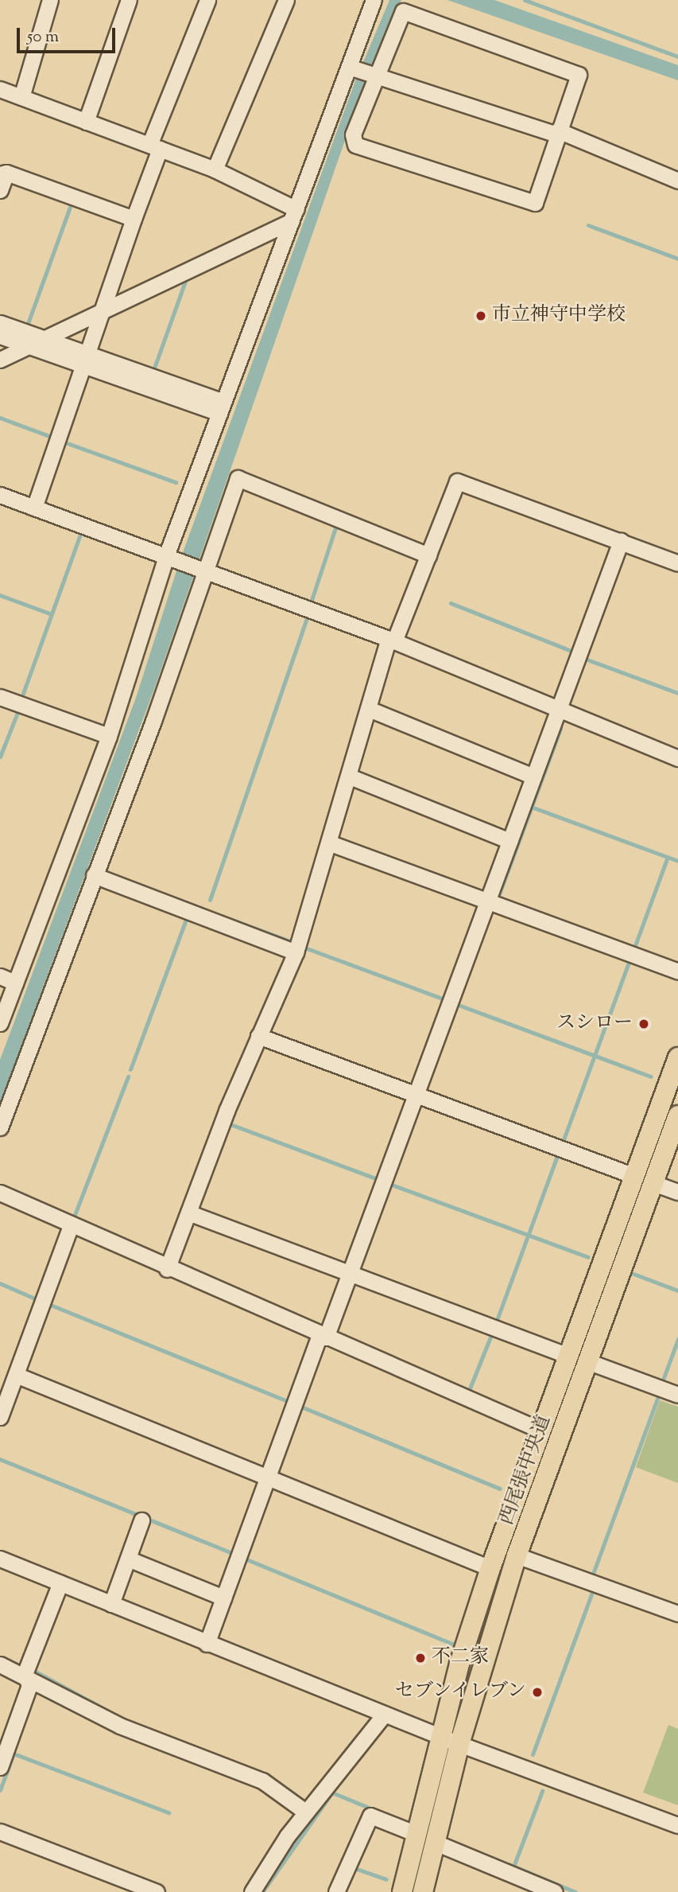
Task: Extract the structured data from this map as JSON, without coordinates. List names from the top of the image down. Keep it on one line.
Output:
{"streets":{"main road":["西尾張中央道"]},"places":["市立神守中学校","スシロー","不二家","セブンイレブン"],"scale_bar":"50 m"}
